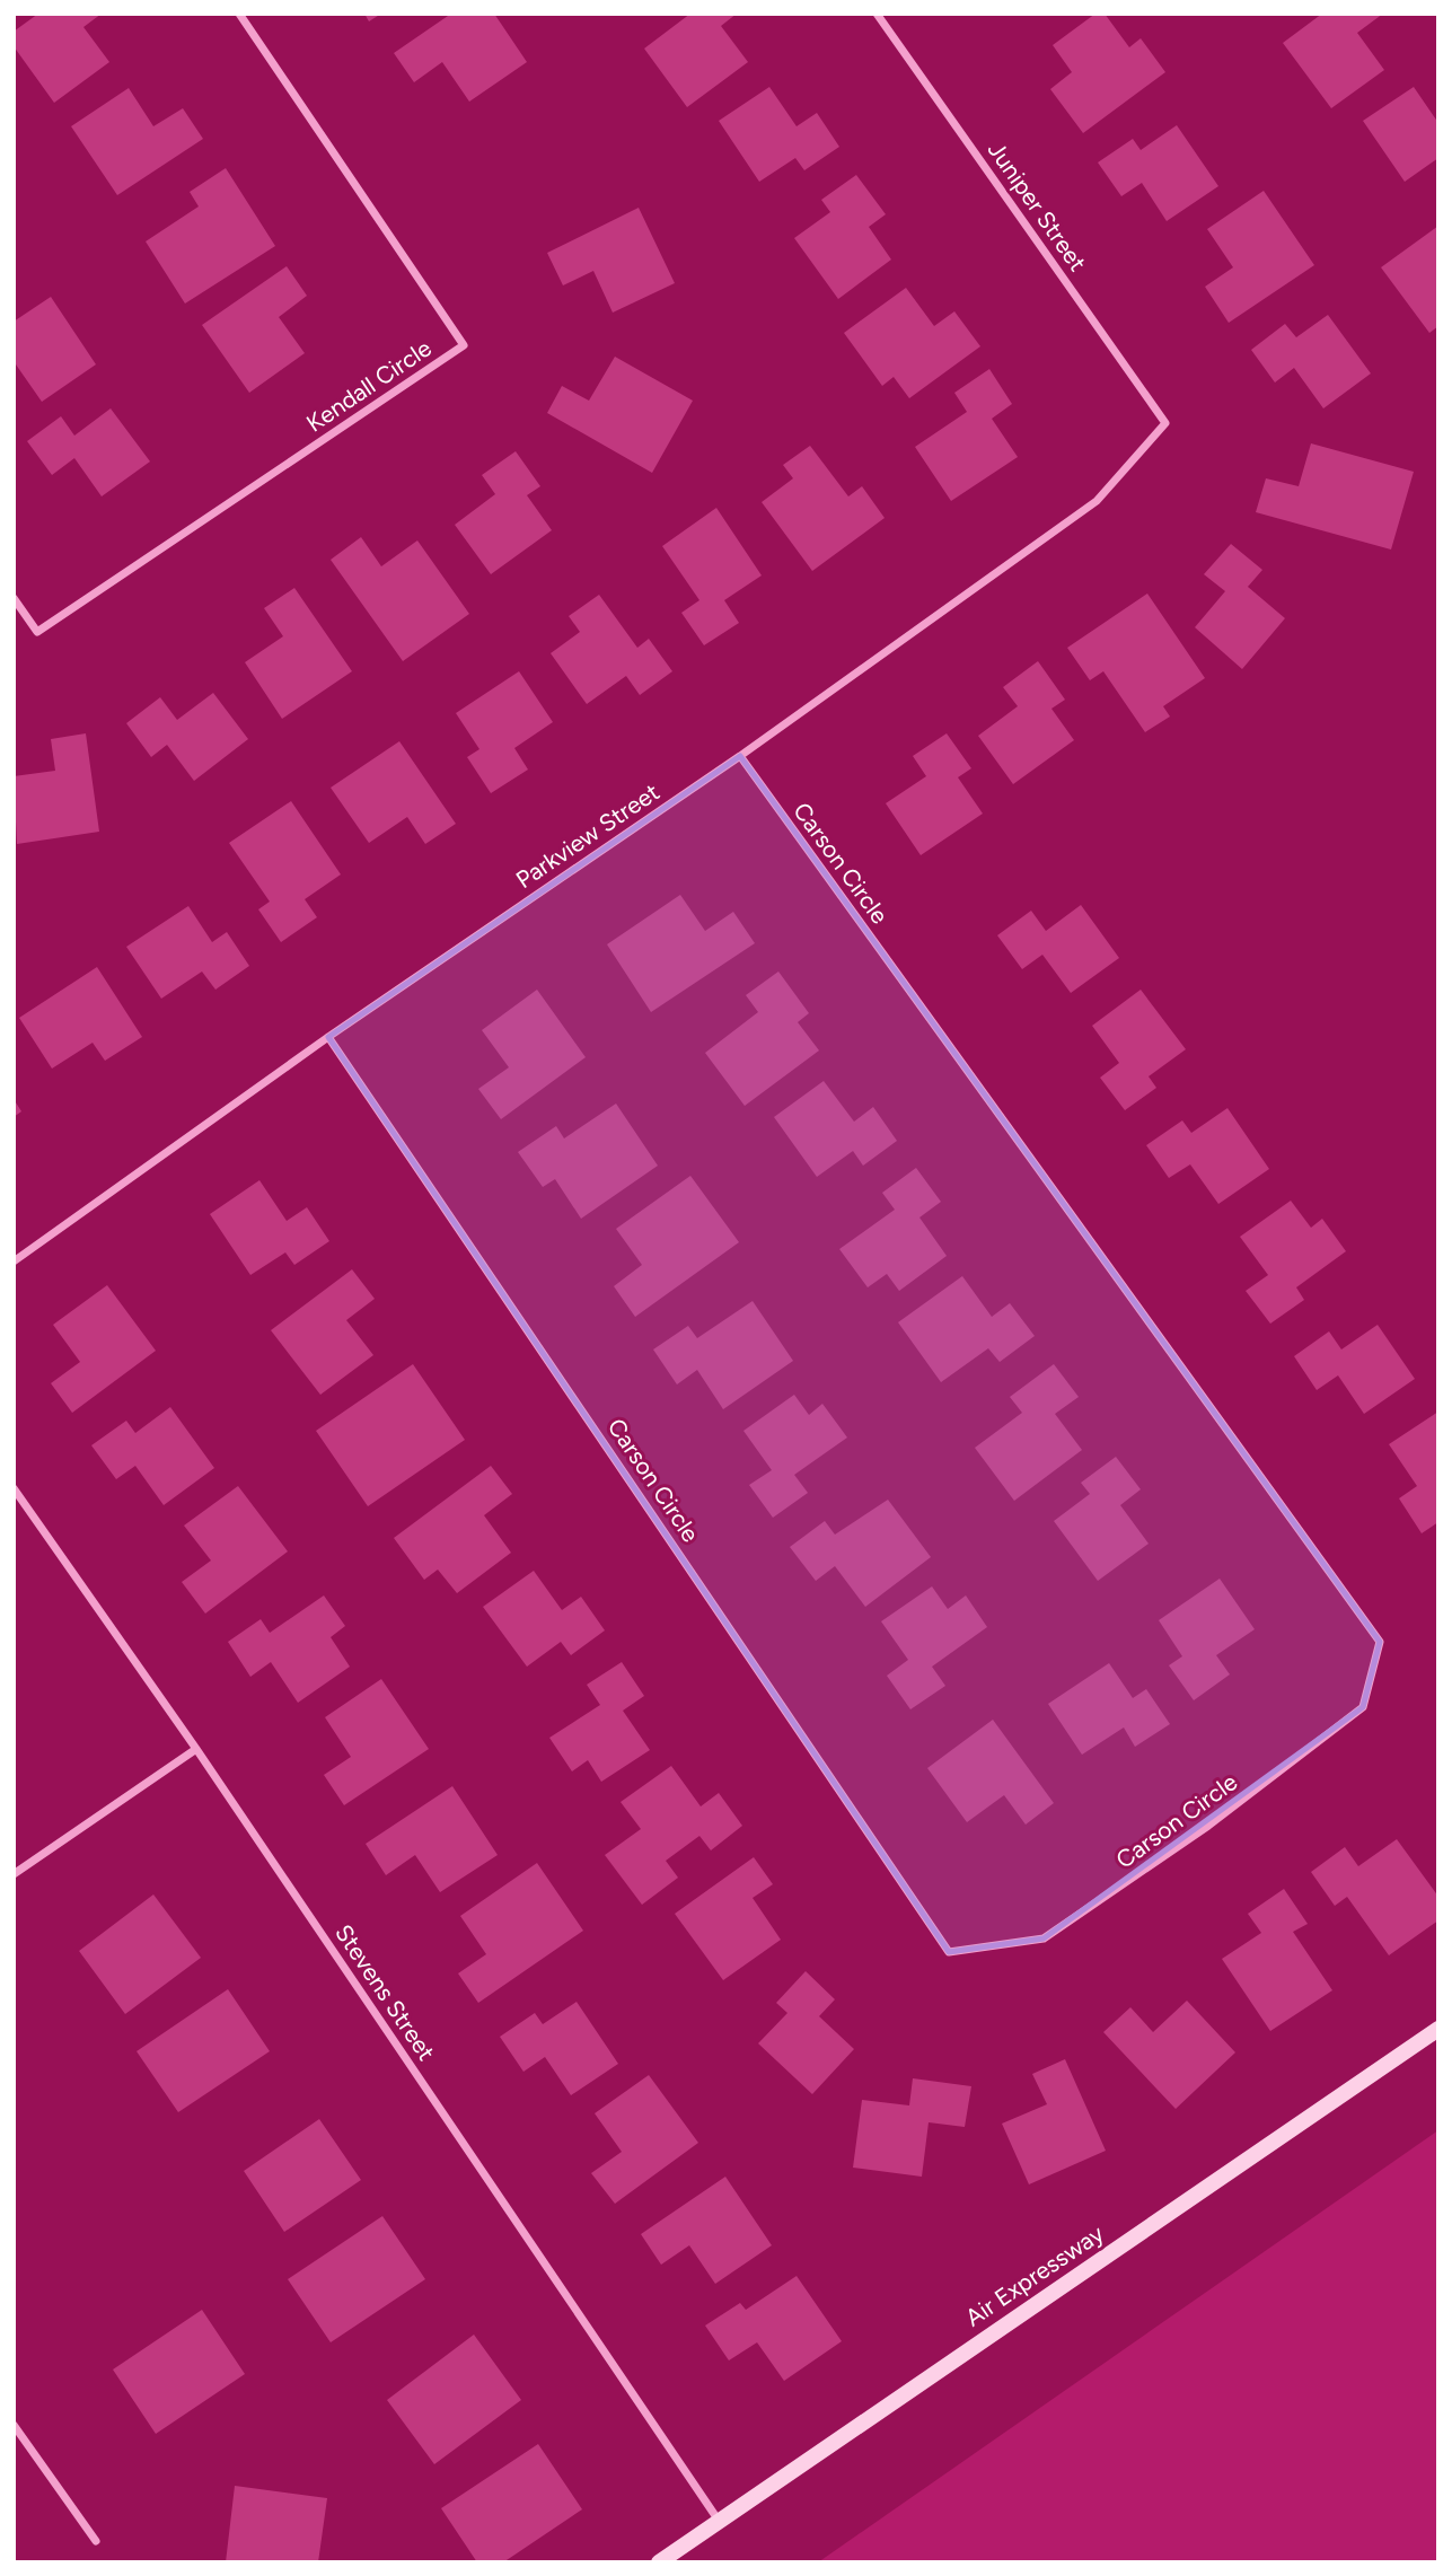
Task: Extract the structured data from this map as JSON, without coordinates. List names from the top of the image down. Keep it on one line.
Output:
{"streets":{"street":["Juniper Street","Kendall Circle","Parkview Street","Carson Circle","Stevens Street","Air Expressway"]},"crossings":[["Juniper Street","Parkview Street"],["Parkview Street","Carson Circle"],["Stevens Street","Air Expressway"]]}
